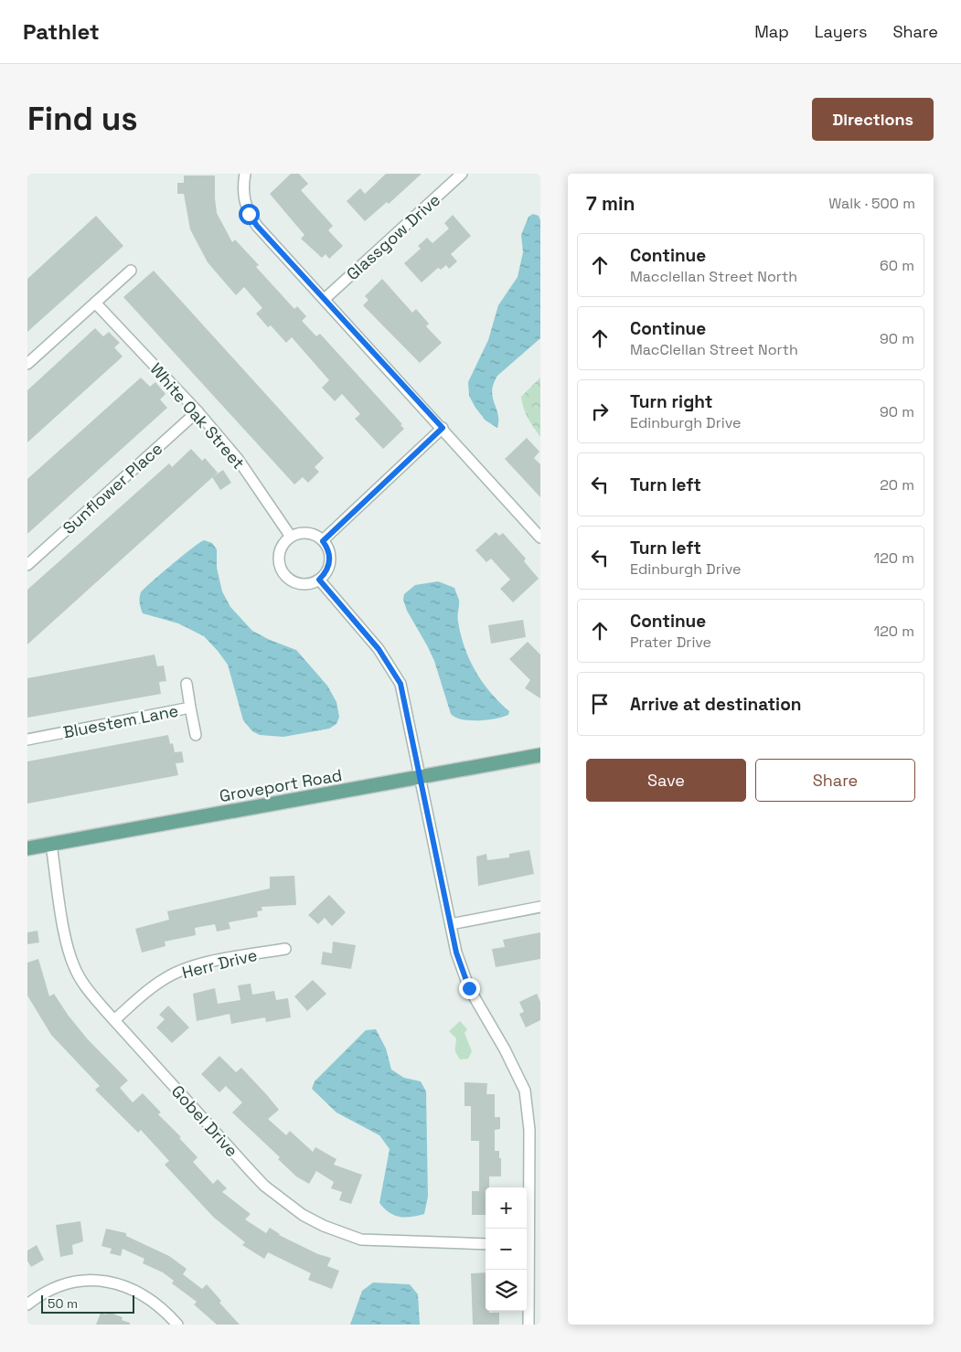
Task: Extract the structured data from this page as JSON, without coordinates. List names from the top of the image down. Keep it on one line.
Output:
{"streets":{"main road":["Groveport Road"],"street":["Glassgow Drive","White Oak Street","Sunflower Place","Bluestem Lane","Herr Drive","Gobel Drive"]},"crossings":[["White Oak Street","Sunflower Place"],["Groveport Road","Gobel Drive"],["Herr Drive","Gobel Drive"]],"scale_bar":"50 m","page":{"header":"Pathlet","nav":["Map","Layers","Share"],"buttons":["Directions",["Save","Share"]],"title":"Find us","heading":["7 min","Walk · 500 m"],"list":[["Continue","Macclellan Street North","60 m"],["Continue","MacClellan Street North","90 m"],["Turn right","Edinburgh Drive","90 m"],["Turn left","20 m"],["Turn left","Edinburgh Drive","120 m"],["Continue","Prater Drive","120 m"],"Arrive at destination"],"map_buttons":["+","−"],"scale":"50 m"}}
